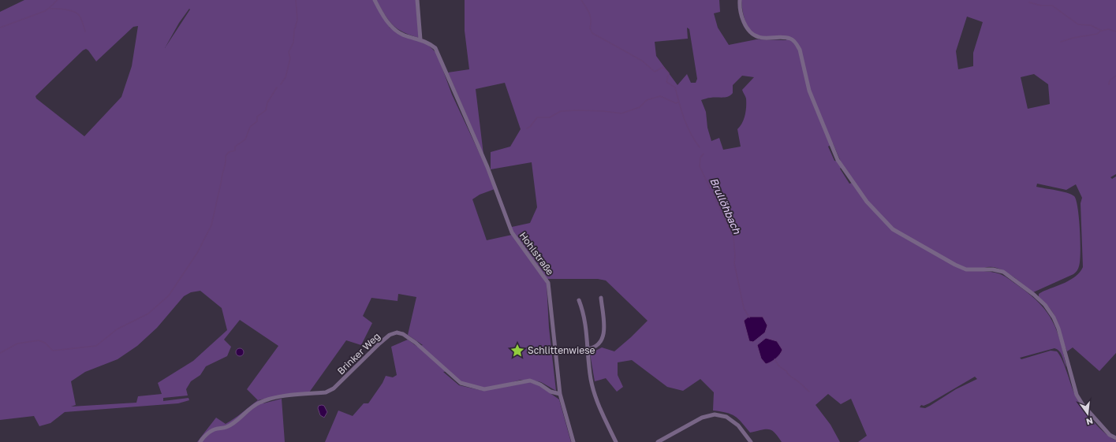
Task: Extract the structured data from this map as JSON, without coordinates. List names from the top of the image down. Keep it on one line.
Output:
{"streets":{"street":["Hohlstraße","Brinker Weg"]},"crossings":[["Hohlstraße","Brinker Weg"]],"water":["Brullöhbach"],"places":{"place":["Schlittenwiese"]},"north":"bottom"}
